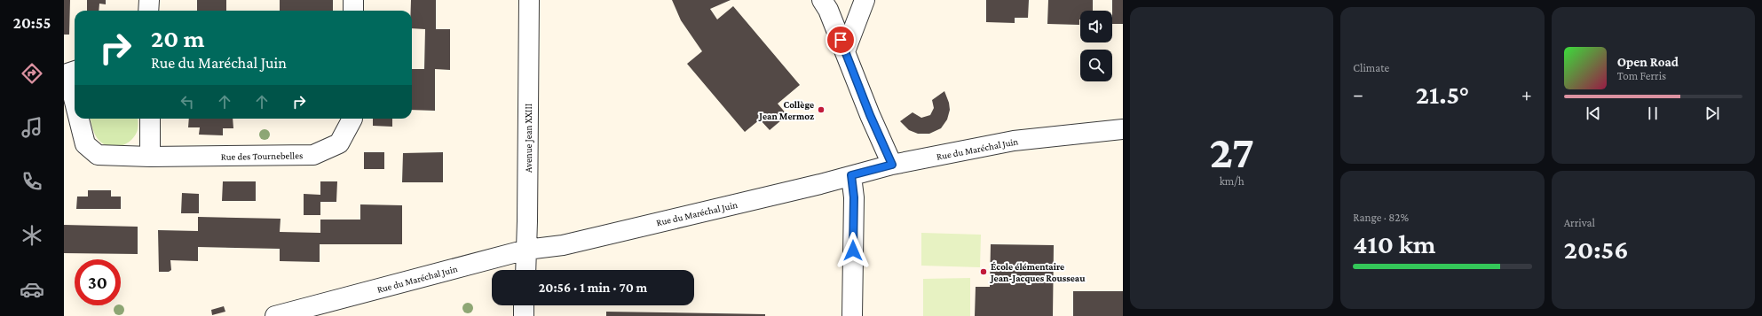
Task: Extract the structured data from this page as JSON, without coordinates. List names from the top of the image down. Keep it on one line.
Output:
{"streets":{"street":["Avenue Jean XXIII","Rue du Maréchal Juin","Rue des Tournebelles"]},"crossings":[["Avenue Jean XXIII","Rue du Maréchal Juin"]],"places":["Collège Jean Mermoz","École élémentaire Jean-Jacques Rousseau"],"page":{"tabs":"20:55","tile":[["27","km/h"],"Climate",["Range · 82%","410 km"],["Arrival","20:56"]],"turn":["20 m","Rue du Maréchal Juin"],"song":["Open Road","Tom Ferris"],"heat":["−","21.5°","+"],"limit":"30","trip":"20:56 · 1 min · 70 m"}}
